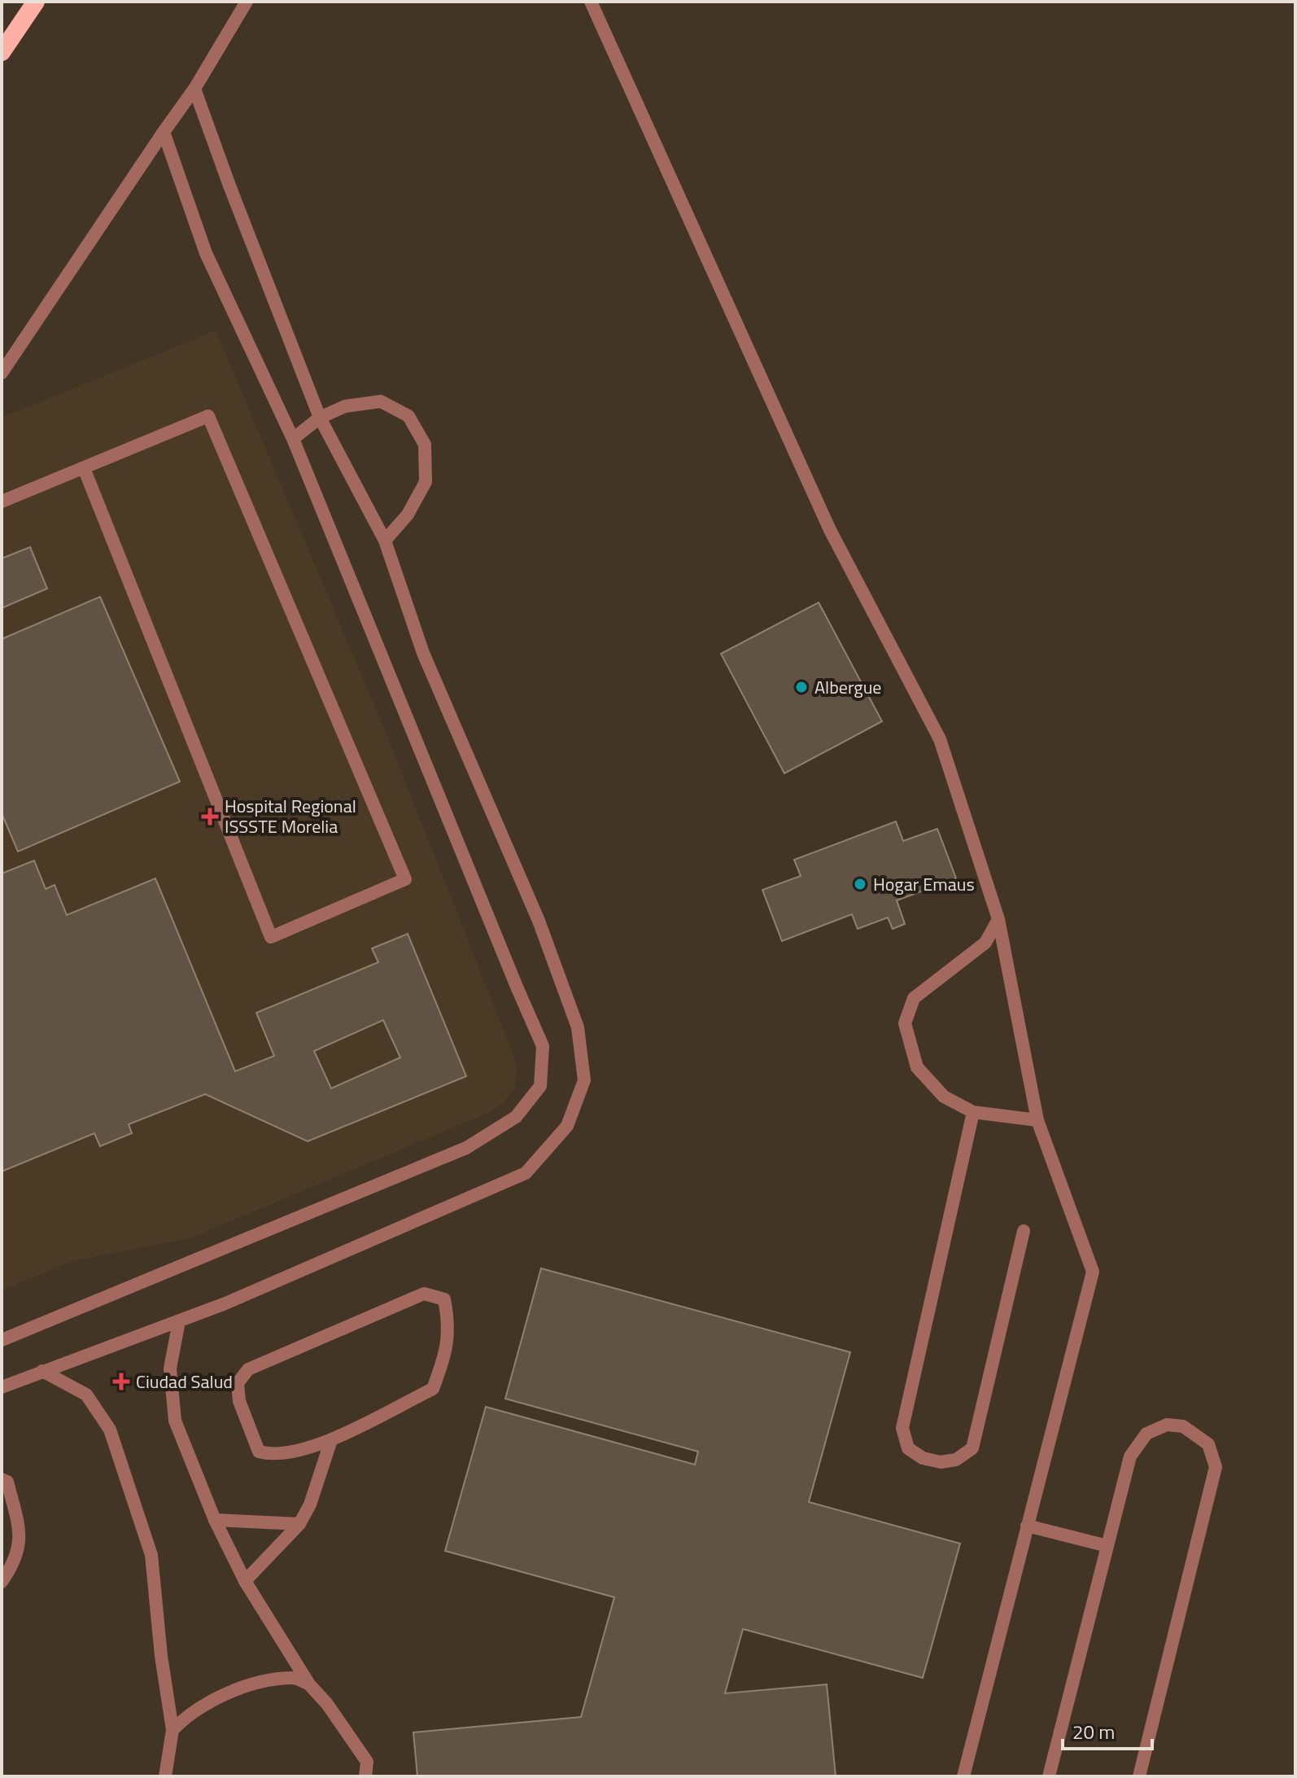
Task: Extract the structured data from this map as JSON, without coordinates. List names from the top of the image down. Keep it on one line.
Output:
{"places":{"other":["Albergue","Hogar Emaus"],"health":["Hospital Regional ISSSTE Morelia","Ciudad Salud"]},"scale_bar":"20 m"}
